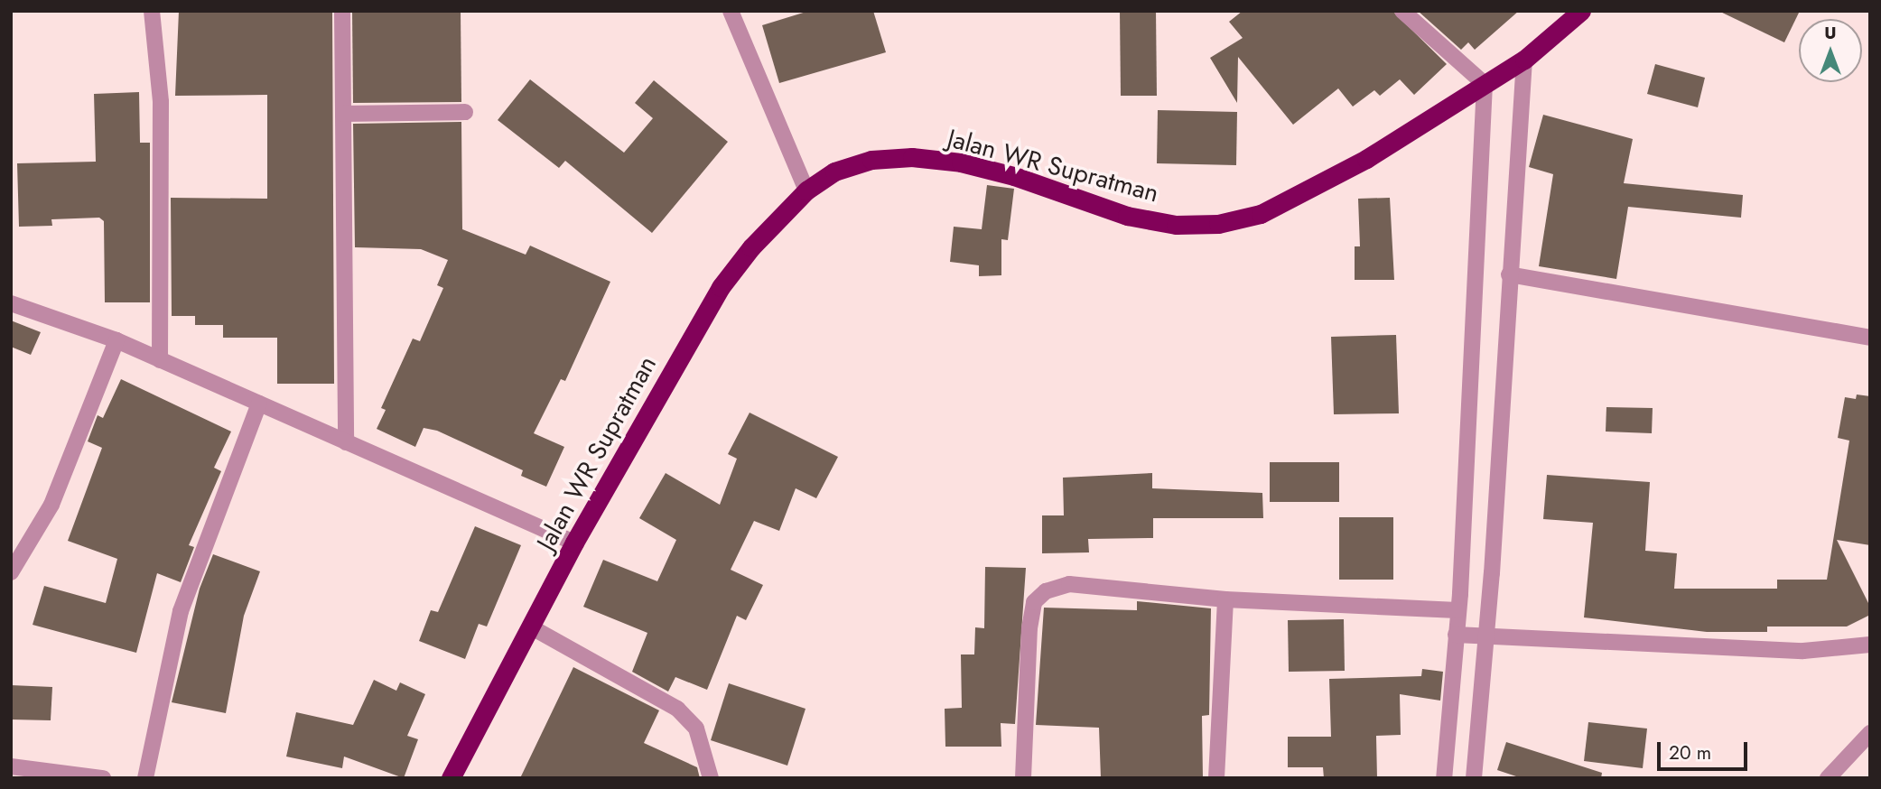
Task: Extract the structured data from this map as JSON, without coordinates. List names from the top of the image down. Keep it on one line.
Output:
{"streets":{"highway":["Jalan WR Supratman"]},"scale_bar":"20 m","north":"top"}
